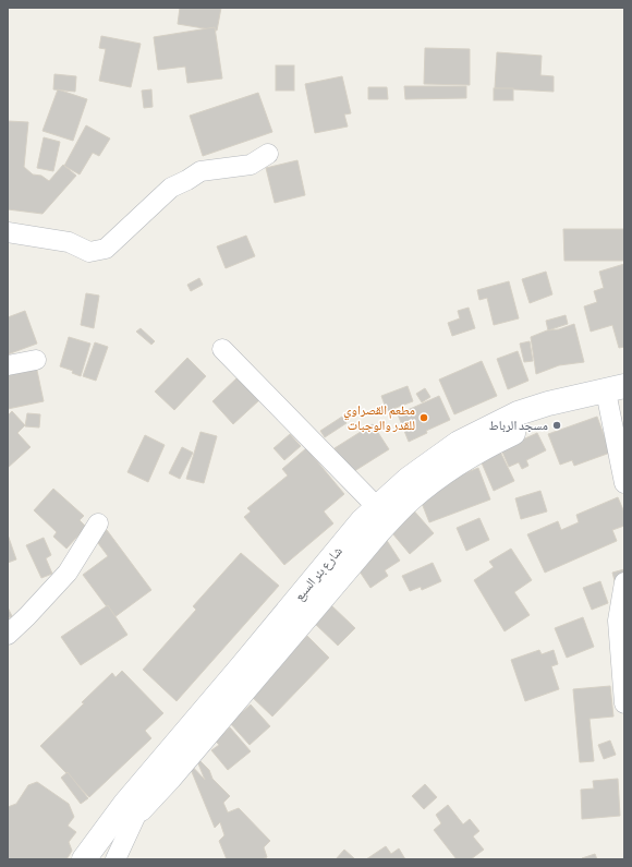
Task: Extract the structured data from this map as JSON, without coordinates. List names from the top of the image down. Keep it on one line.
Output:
{"streets":{"street":["شارع بئر السبع"]},"places":["مطعم القصراوي للقدر والوجبات","مسجد الرباط"]}
